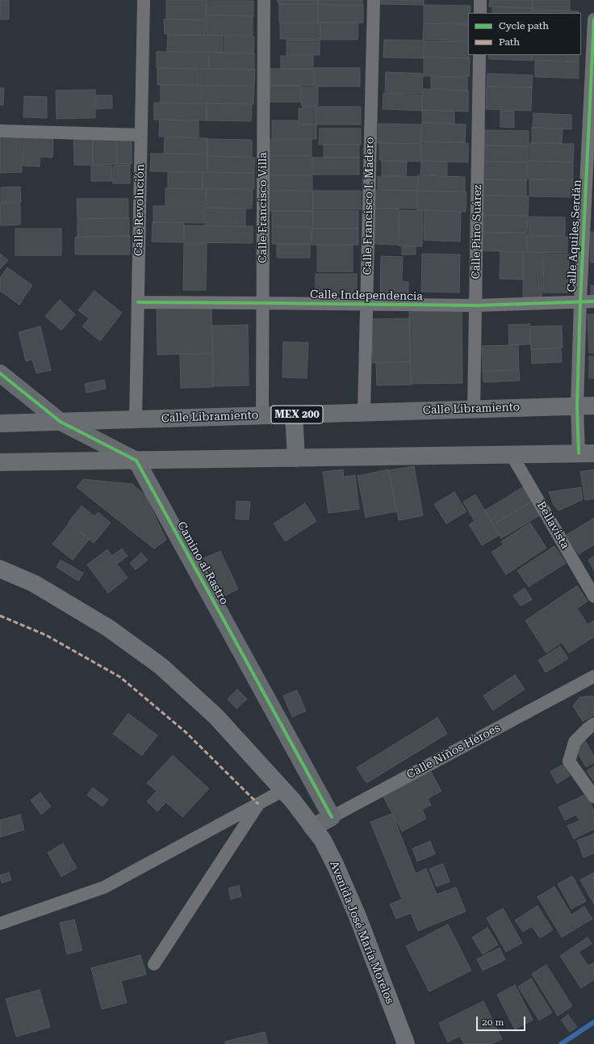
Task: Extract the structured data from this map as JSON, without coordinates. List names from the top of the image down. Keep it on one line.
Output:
{"streets":{"highway":["Calle Libramiento","MEX 200"],"main road":["Avenida José María Morelos"],"street":["Calle Francisco I. Madero","Calle Francisco Villa","Calle Revolución","Calle Pino Suárez","Calle Aquiles Serdán","Calle Independencia","Bellavista","Camino al Rastro","Calle Niños Héroes"]},"crossings":[["Calle Francisco I. Madero","Calle Independencia"],["Calle Francisco I. Madero","Calle Libramiento"],["Calle Francisco Villa","Calle Independencia"],["Calle Francisco Villa","Calle Libramiento"],["Calle Revolución","Calle Independencia"],["Calle Revolución","Calle Libramiento"],["Calle Pino Suárez","Calle Independencia"],["Calle Pino Suárez","Calle Libramiento"],["Calle Aquiles Serdán","Calle Independencia"],["Calle Aquiles Serdán","Calle Libramiento"],["Camino al Rastro","Calle Niños Héroes"],["Calle Niños Héroes","Avenida José María Morelos"]],"legend":["Cycle path","Path"],"scale_bar":"20 m"}
